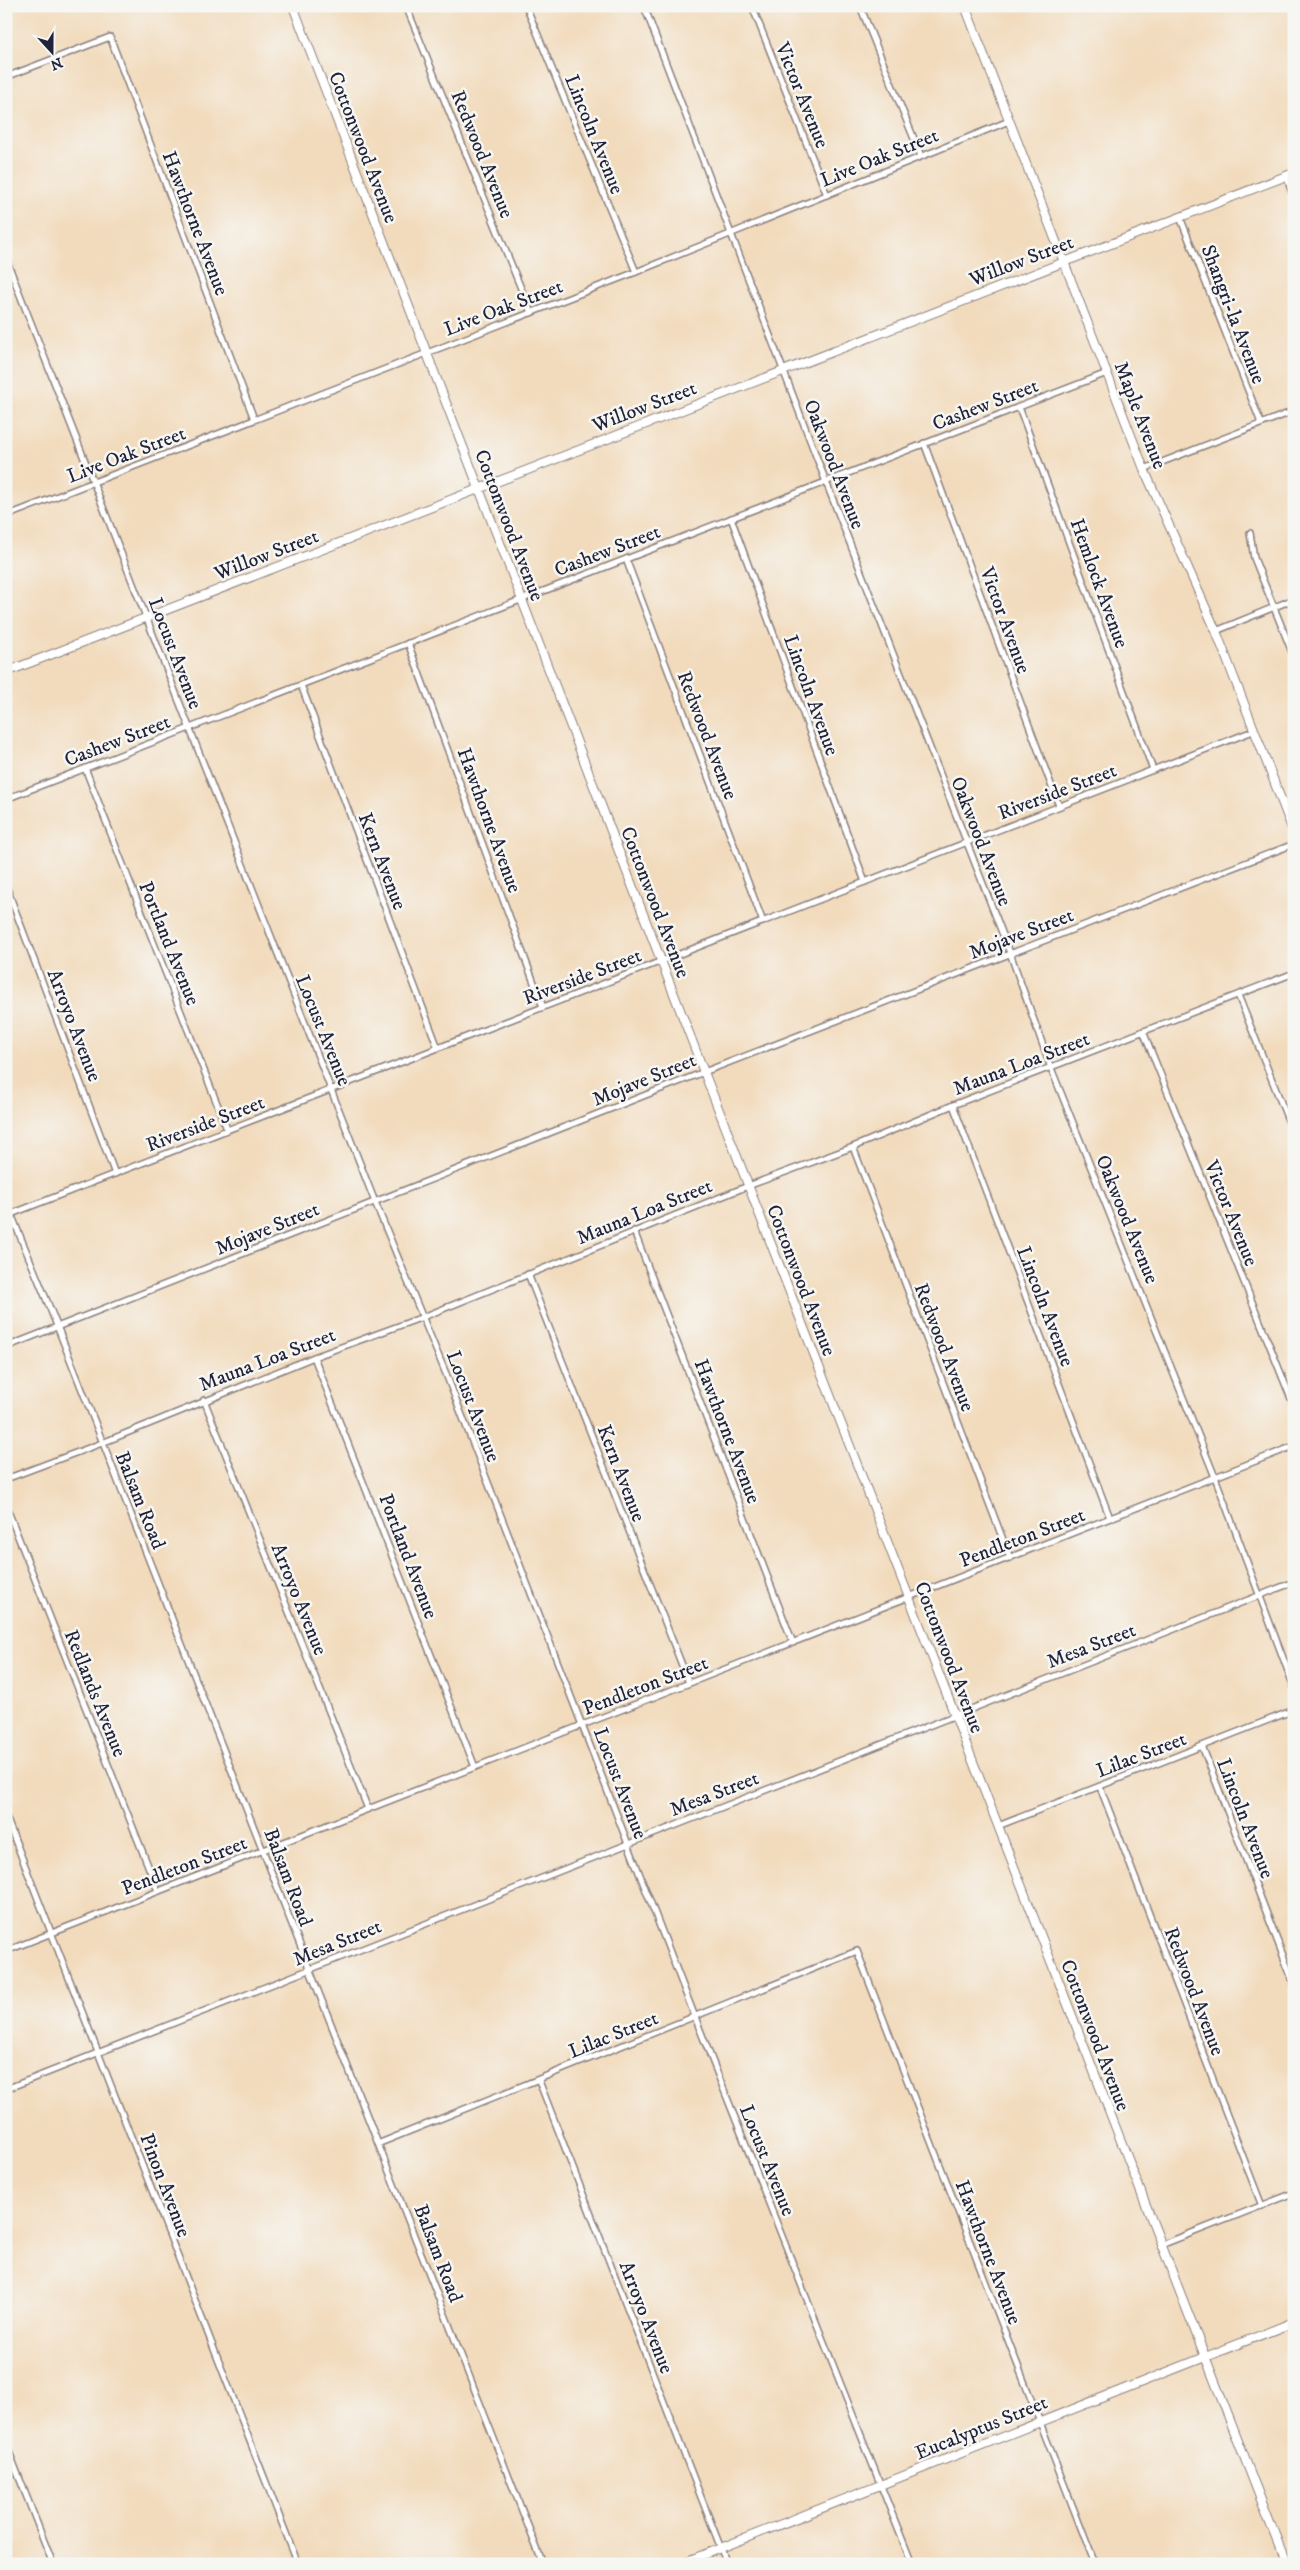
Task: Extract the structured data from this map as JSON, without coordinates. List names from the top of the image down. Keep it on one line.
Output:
{"streets":{"street":["Victor Avenue","Lincoln Avenue","Cottonwood Avenue","Redwood Avenue","Live Oak Street","Hawthorne Avenue","Willow Street","Shangri-la Avenue","Cashew Street","Maple Avenue","Oakwood Avenue","Hemlock Avenue","Locust Avenue","Riverside Street","Kern Avenue","Mojave Street","Portland Avenue","Arroyo Avenue","Mauna Loa Street","Balsam Road","Pendleton Street","Mesa Street","Redlands Avenue","Lilac Street","Pinon Avenue","Eucalyptus Street"]},"crossings":[["Victor Avenue","Live Oak Street"],["Victor Avenue","Cashew Street"],["Victor Avenue","Riverside Street"],["Victor Avenue","Mauna Loa Street"],["Lincoln Avenue","Live Oak Street"],["Lincoln Avenue","Cashew Street"],["Lincoln Avenue","Riverside Street"],["Lincoln Avenue","Mauna Loa Street"],["Lincoln Avenue","Pendleton Street"],["Lincoln Avenue","Lilac Street"],["Cottonwood Avenue","Live Oak Street"],["Cottonwood Avenue","Willow Street"],["Cottonwood Avenue","Cashew Street"],["Cottonwood Avenue","Riverside Street"],["Cottonwood Avenue","Mojave Street"],["Cottonwood Avenue","Mauna Loa Street"],["Cottonwood Avenue","Pendleton Street"],["Cottonwood Avenue","Mesa Street"],["Cottonwood Avenue","Lilac Street"],["Cottonwood Avenue","Eucalyptus Street"],["Redwood Avenue","Live Oak Street"],["Redwood Avenue","Cashew Street"],["Redwood Avenue","Riverside Street"],["Redwood Avenue","Mauna Loa Street"],["Redwood Avenue","Pendleton Street"],["Redwood Avenue","Lilac Street"],["Live Oak Street","Hawthorne Avenue"],["Live Oak Street","Maple Avenue"],["Live Oak Street","Oakwood Avenue"],["Live Oak Street","Locust Avenue"],["Hawthorne Avenue","Cashew Street"],["Hawthorne Avenue","Riverside Street"],["Hawthorne Avenue","Mauna Loa Street"],["Hawthorne Avenue","Pendleton Street"],["Hawthorne Avenue","Lilac Street"],["Hawthorne Avenue","Eucalyptus Street"],["Willow Street","Shangri-la Avenue"],["Willow Street","Maple Avenue"],["Willow Street","Oakwood Avenue"],["Willow Street","Locust Avenue"],["Cashew Street","Maple Avenue"],["Cashew Street","Oakwood Avenue"],["Cashew Street","Hemlock Avenue"],["Cashew Street","Locust Avenue"],["Cashew Street","Kern Avenue"],["Cashew Street","Portland Avenue"],["Maple Avenue","Riverside Street"],["Oakwood Avenue","Riverside Street"],["Oakwood Avenue","Mojave Street"],["Oakwood Avenue","Mauna Loa Street"],["Oakwood Avenue","Pendleton Street"],["Oakwood Avenue","Mesa Street"],["Hemlock Avenue","Riverside Street"],["Locust Avenue","Riverside Street"],["Locust Avenue","Mojave Street"],["Locust Avenue","Mauna Loa Street"],["Locust Avenue","Pendleton Street"],["Locust Avenue","Mesa Street"],["Locust Avenue","Lilac Street"],["Locust Avenue","Eucalyptus Street"],["Riverside Street","Kern Avenue"],["Riverside Street","Portland Avenue"],["Riverside Street","Arroyo Avenue"],["Riverside Street","Balsam Road"],["Kern Avenue","Mauna Loa Street"],["Kern Avenue","Pendleton Street"],["Mojave Street","Balsam Road"],["Portland Avenue","Mauna Loa Street"],["Portland Avenue","Pendleton Street"],["Arroyo Avenue","Mauna Loa Street"],["Arroyo Avenue","Pendleton Street"],["Arroyo Avenue","Lilac Street"],["Arroyo Avenue","Eucalyptus Street"],["Mauna Loa Street","Balsam Road"],["Balsam Road","Pendleton Street"],["Balsam Road","Mesa Street"],["Balsam Road","Lilac Street"],["Pendleton Street","Redlands Avenue"],["Pendleton Street","Pinon Avenue"],["Mesa Street","Pinon Avenue"]],"north":"bottom"}
